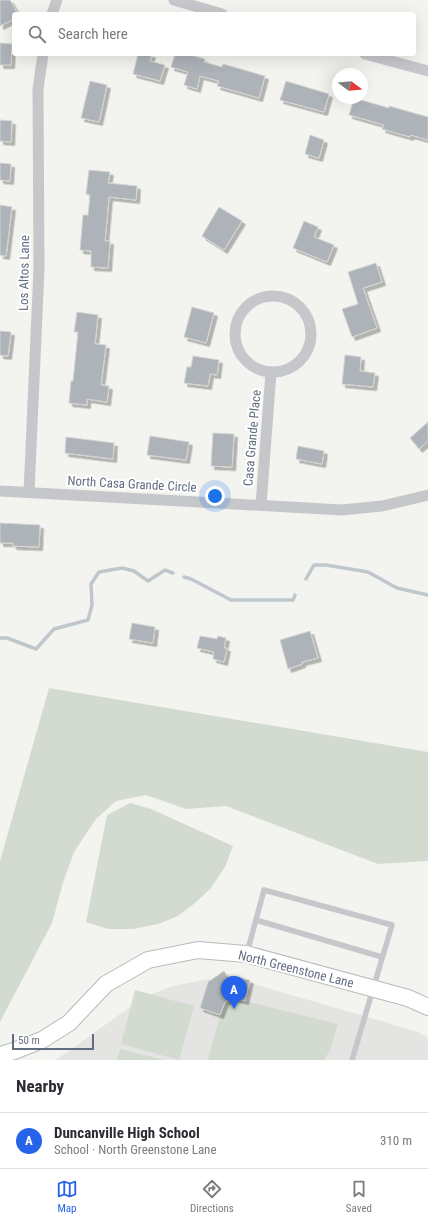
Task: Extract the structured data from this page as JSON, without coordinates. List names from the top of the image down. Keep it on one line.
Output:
{"streets":{"street":["Los Altos Lane","Casa Grande Place","North Casa Grande Circle","North Greenstone Lane"]},"crossings":[["Los Altos Lane","North Casa Grande Circle"],["Casa Grande Place","North Casa Grande Circle"]],"scale_bar":"50 m","north":"right","page":{"search":"Search here","pins":"A","scale":"50 m","heading":"Nearby","list":[{"mark":"A","name":"Duncanville High School","note":"School · North Greenstone Lane","value":"310 m"}],"nav":["Map","Directions","Saved"]}}
